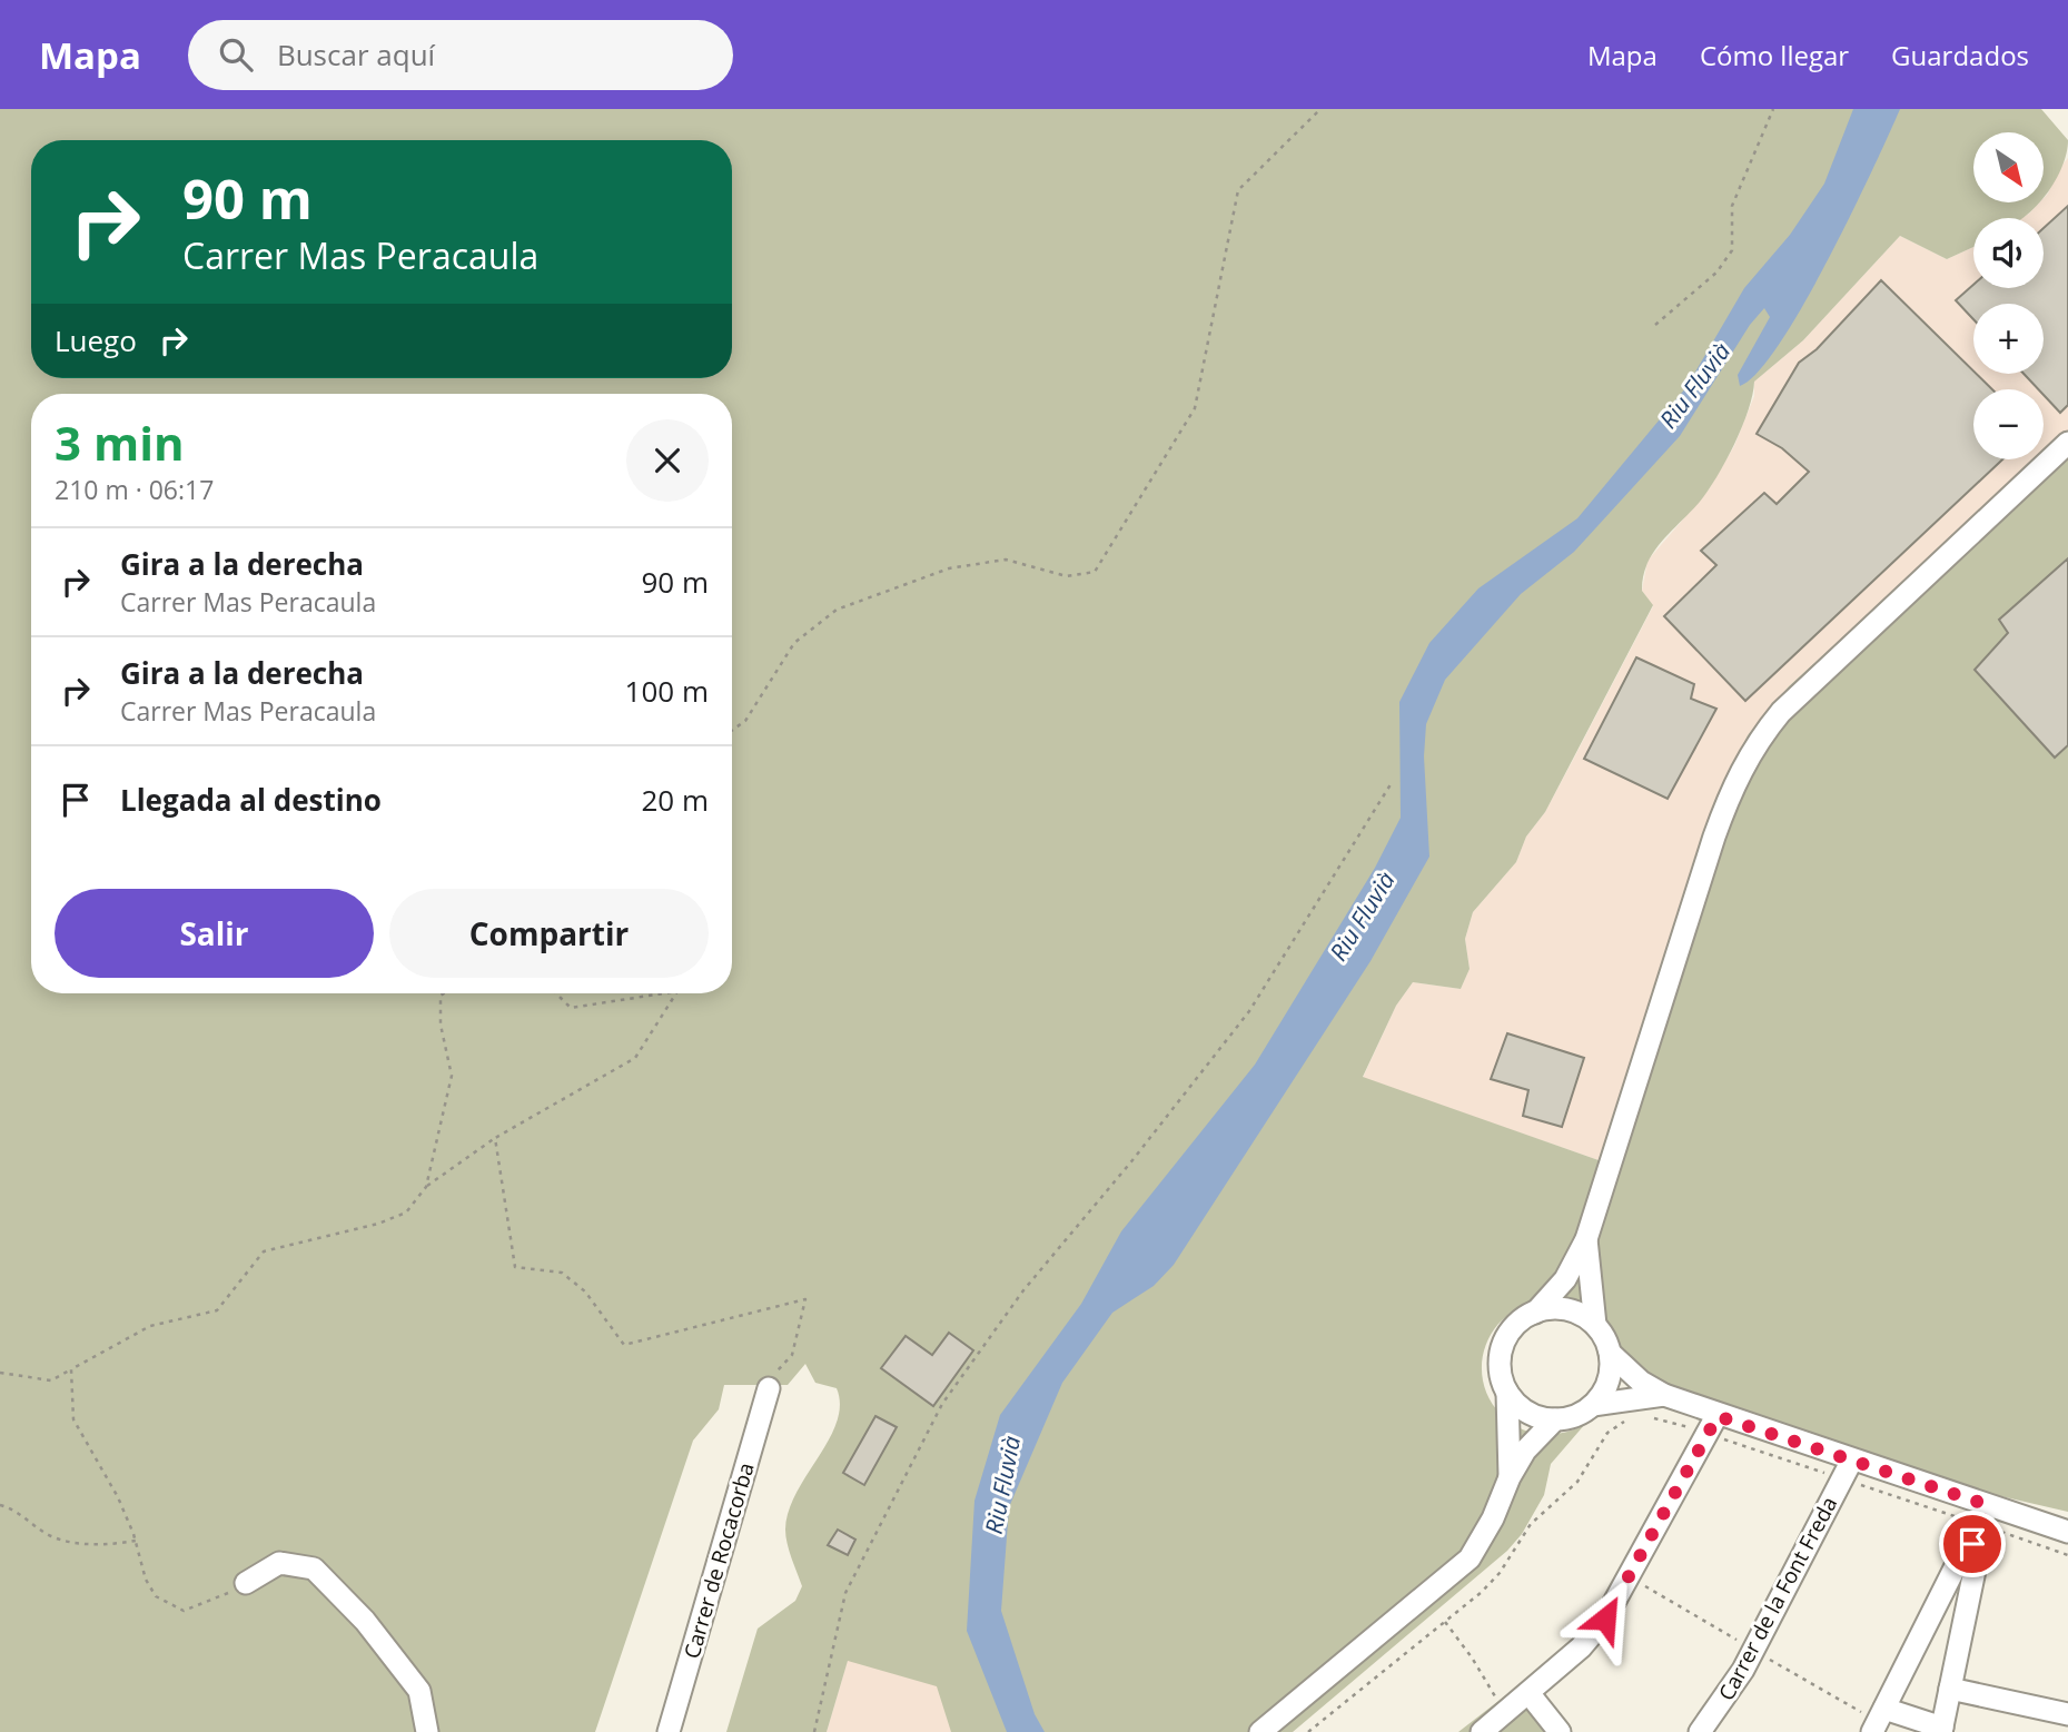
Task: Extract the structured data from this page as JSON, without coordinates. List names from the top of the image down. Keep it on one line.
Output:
{"streets":{"street":["Carrer de Rocacorba","Carrer de la Font Freda"]},"water":["Riu Fluvià"],"north":"bottom right","page":{"header":"Mapa","search":"Buscar aquí","nav":["Mapa","Cómo llegar","Guardados"],"map_buttons":["+","−"],"turn":["90 m","Carrer Mas Peracaula"],"then":"Luego","heading":["3 min","210 m · 06:17"],"list":[{"name":"Gira a la derecha","note":"Carrer Mas Peracaula","value":"90 m"},{"name":"Gira a la derecha","note":"Carrer Mas Peracaula","value":"100 m"},{"name":"Llegada al destino","value":"20 m"}],"buttons":["Salir","Compartir"]}}
